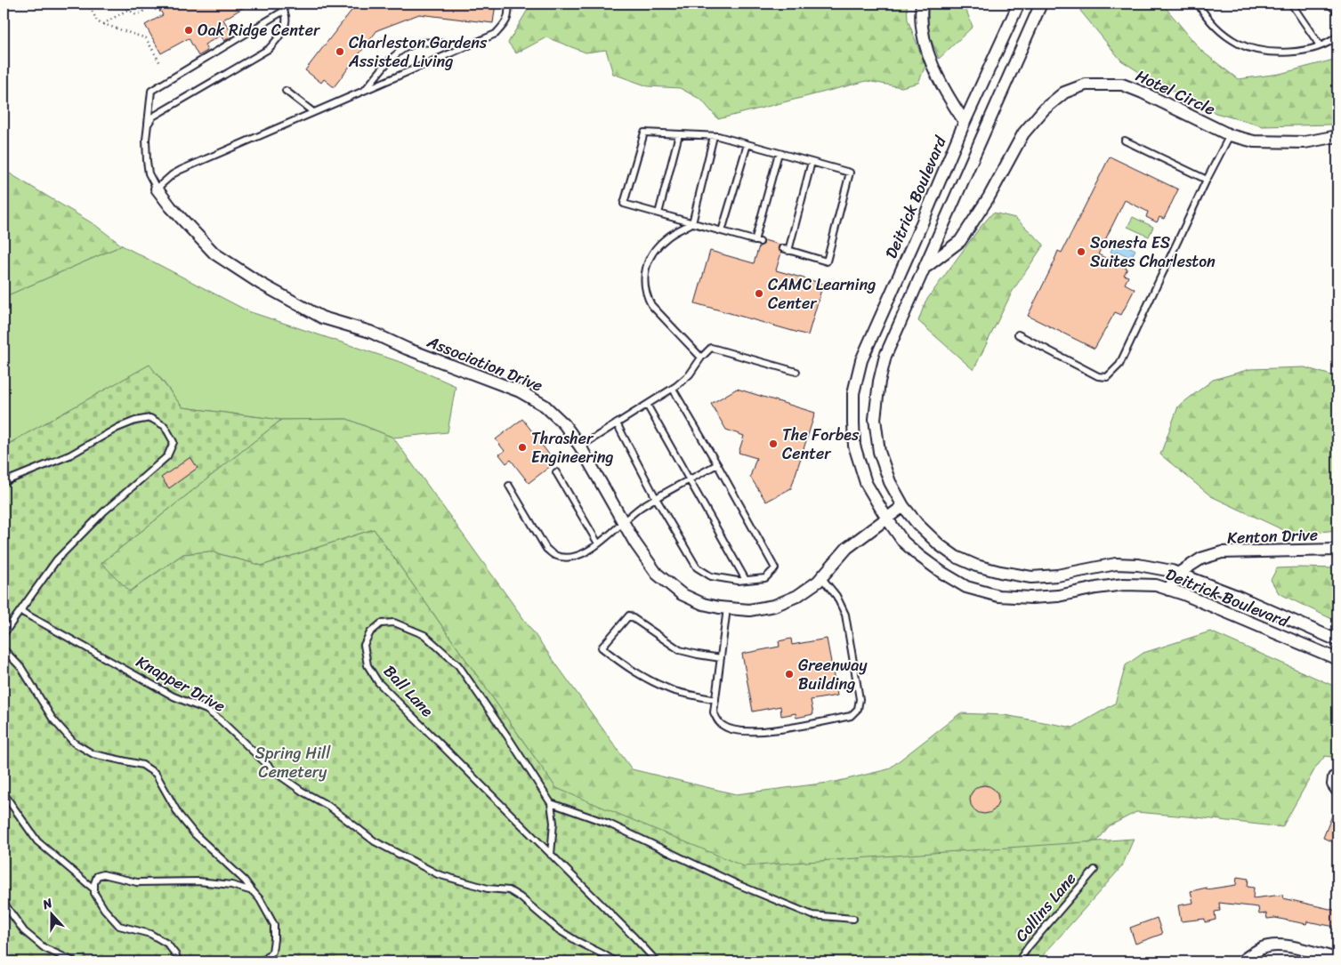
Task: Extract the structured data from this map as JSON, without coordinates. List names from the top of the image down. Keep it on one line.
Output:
{"streets":{"street":["Hotel Circle","Deitrick Boulevard","Association Drive","Kenton Drive"],"lane":["Knapper Drive","Ball Lane","Collins Lane"]},"crossings":[["Hotel Circle","Deitrick Boulevard"],["Deitrick Boulevard","Association Drive"],["Deitrick Boulevard","Kenton Drive"]],"parks":["Spring Hill Cemetery"],"places":["Oak Ridge Center","Charleston Gardens Assisted Living","Sonesta ES Suites Charleston","CAMC Learning Center","The Forbes Center","Thrasher Engineering","Greenway Building"],"north":"top"}
